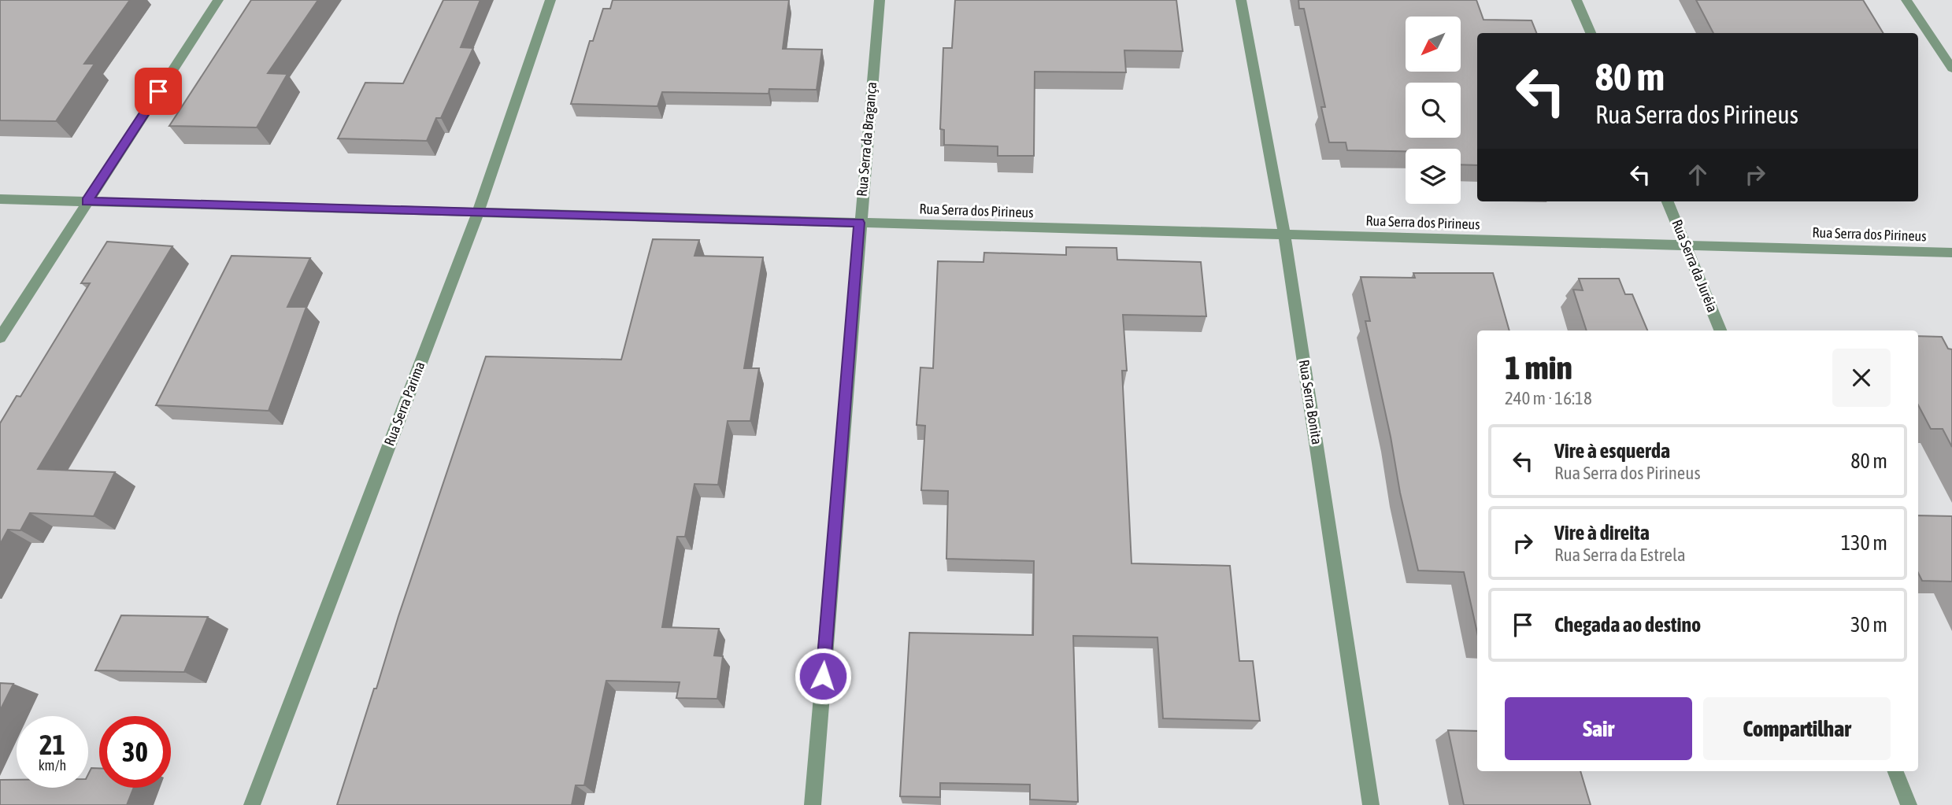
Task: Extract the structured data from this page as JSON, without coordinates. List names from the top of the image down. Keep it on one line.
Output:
{"streets":{"street":["Rua Serra da Bragança","Rua Serra dos Pirineus","Rua Serra da Juréia","Rua Serra Bonita","Rua Serra Parima"]},"crossings":[["Rua Serra da Bragança","Rua Serra dos Pirineus"],["Rua Serra dos Pirineus","Rua Serra da Juréia"],["Rua Serra dos Pirineus","Rua Serra Bonita"],["Rua Serra dos Pirineus","Rua Serra Parima"]],"north":"bottom left","page":{"turn":["80 m","Rua Serra dos Pirineus"],"heading":["1 min","240 m · 16:18"],"list":[{"name":"Vire à esquerda","note":"Rua Serra dos Pirineus","value":"80 m"},{"name":"Vire à direita","note":"Rua Serra da Estrela","value":"130 m"},{"name":"Chegada ao destino","value":"30 m"}],"buttons":["Sair","Compartilhar"],"speed":"21 km/h","limit":"30"}}
